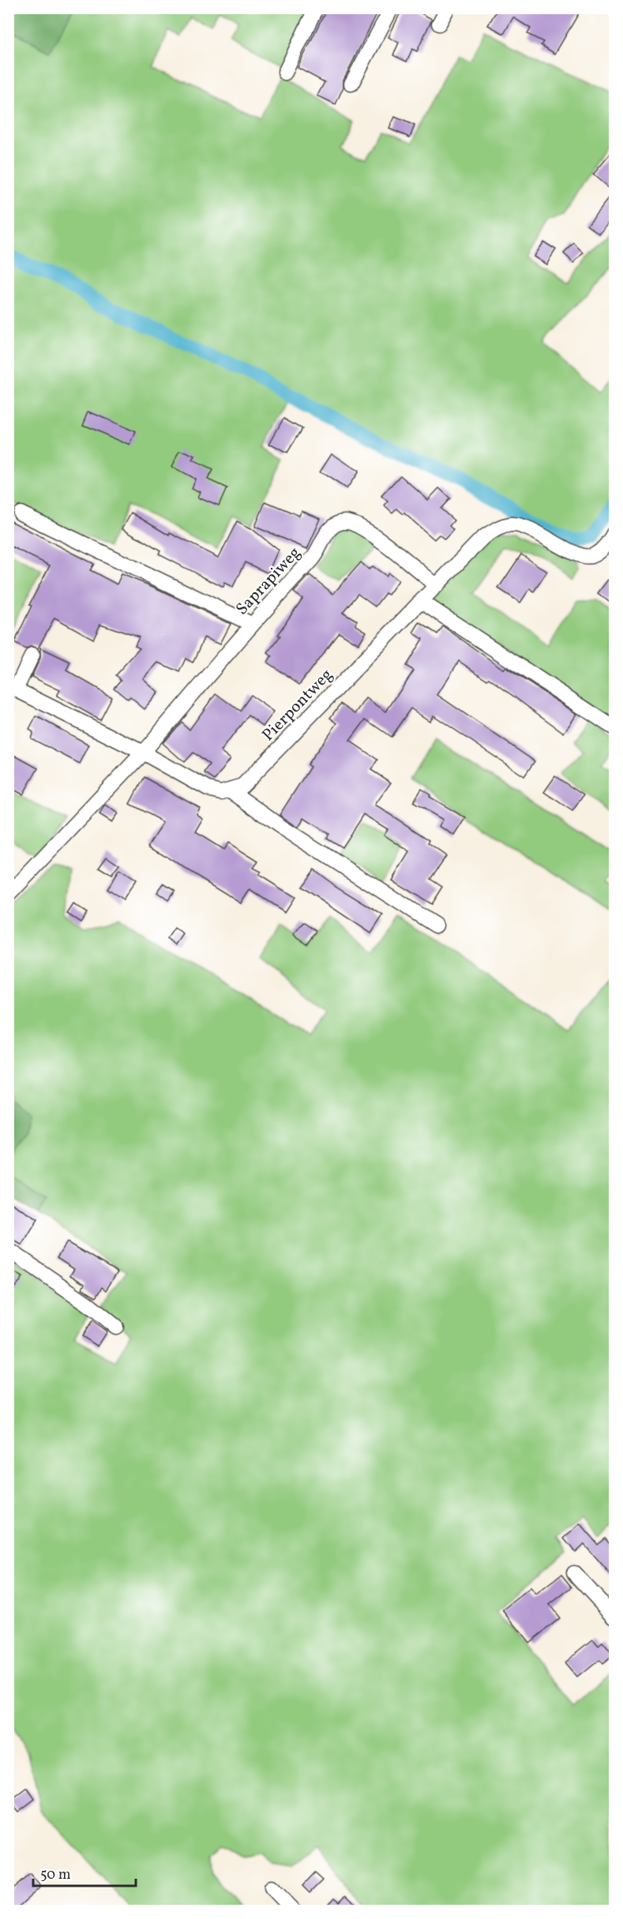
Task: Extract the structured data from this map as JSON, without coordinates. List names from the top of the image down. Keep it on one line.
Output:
{"streets":{"street":["Saprapiweg","Pierpontweg"]},"crossings":[["Saprapiweg","Pierpontweg"]],"scale_bar":"50 m"}
